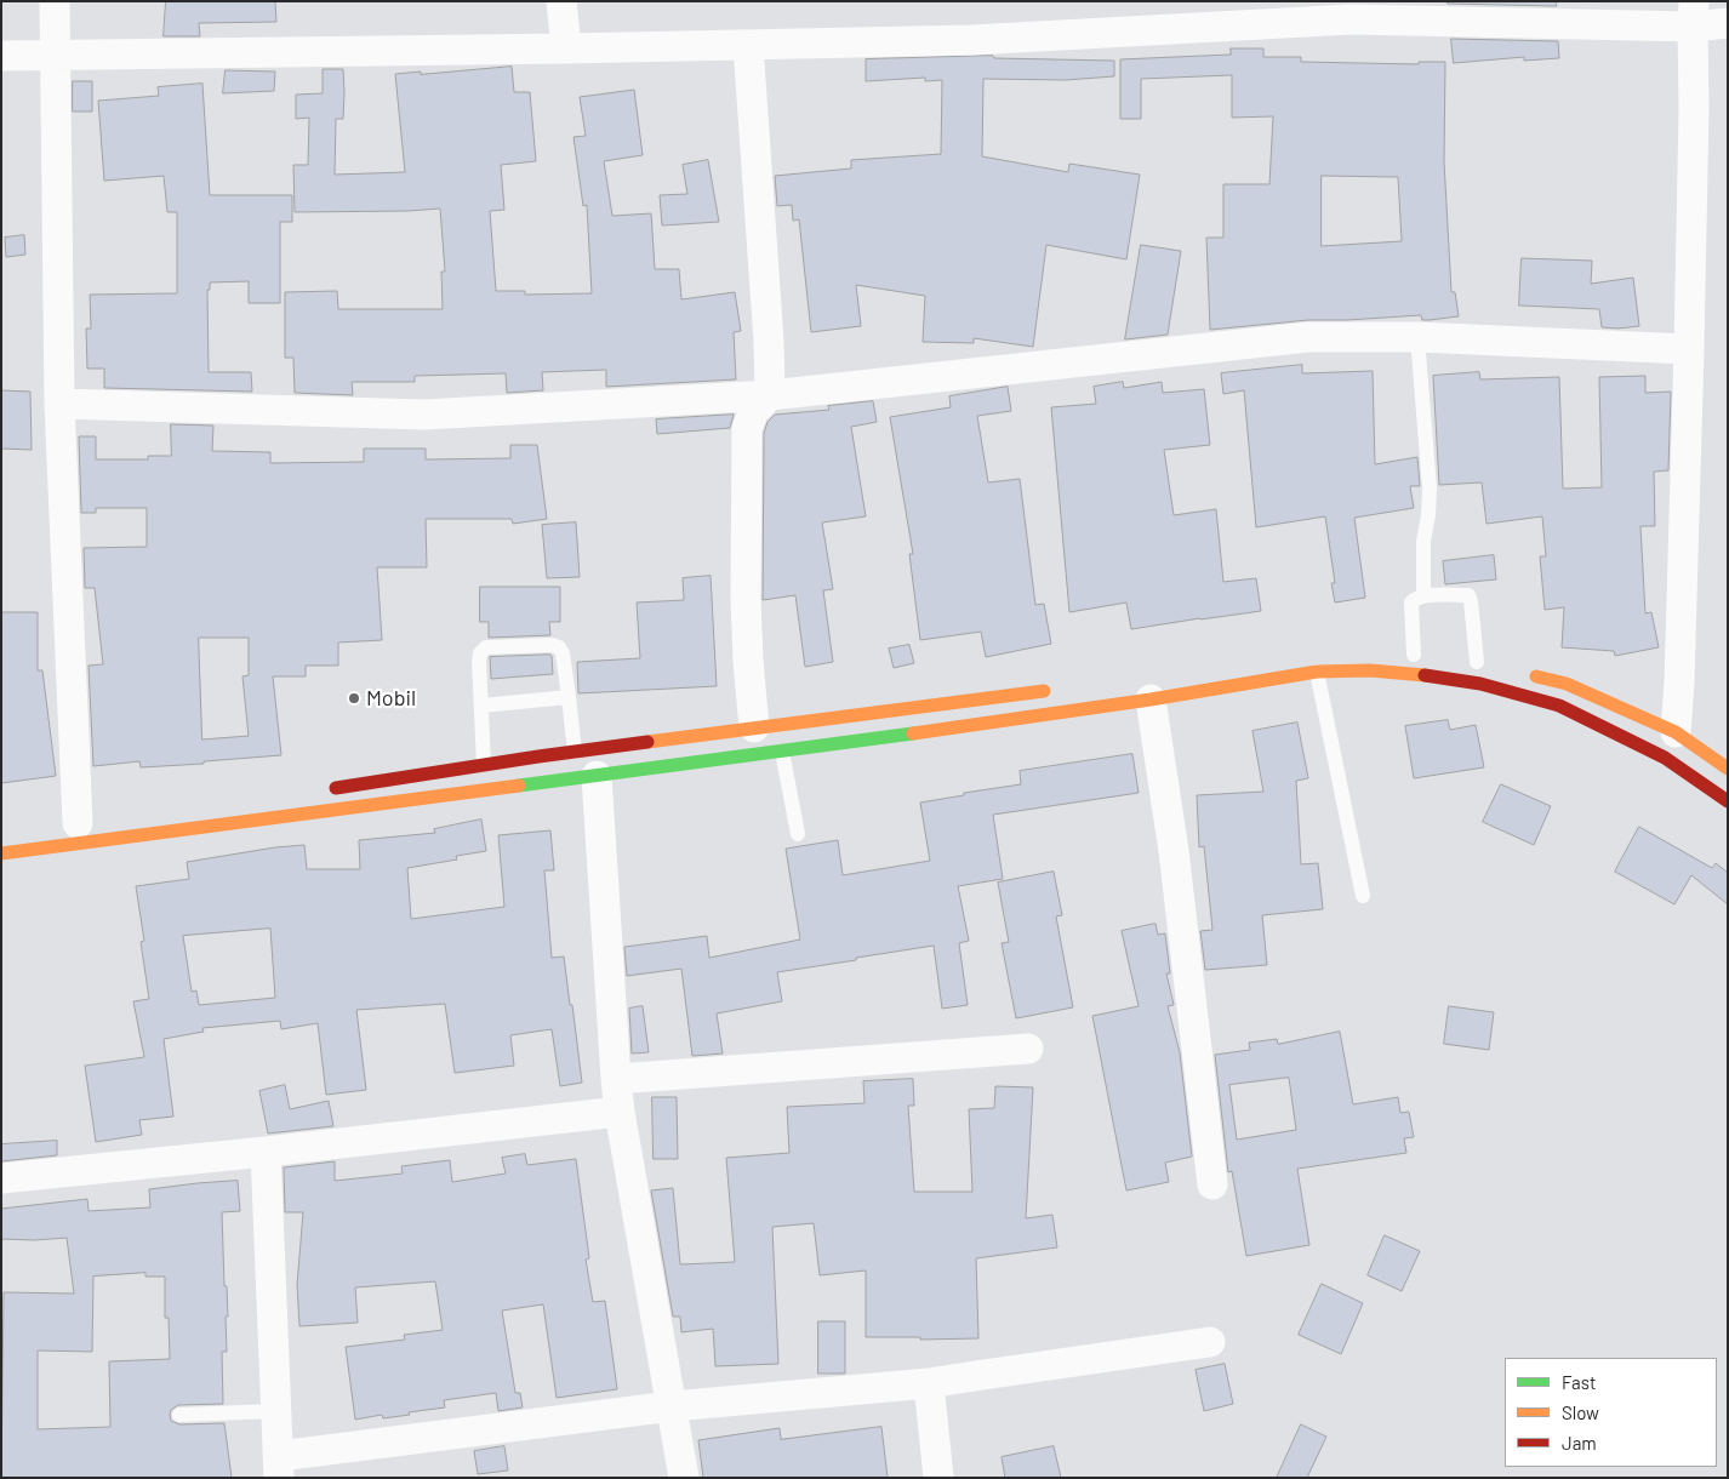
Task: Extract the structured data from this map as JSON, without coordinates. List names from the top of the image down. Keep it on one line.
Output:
{"places":["Mobil"],"legend":["Fast","Slow","Jam"]}
